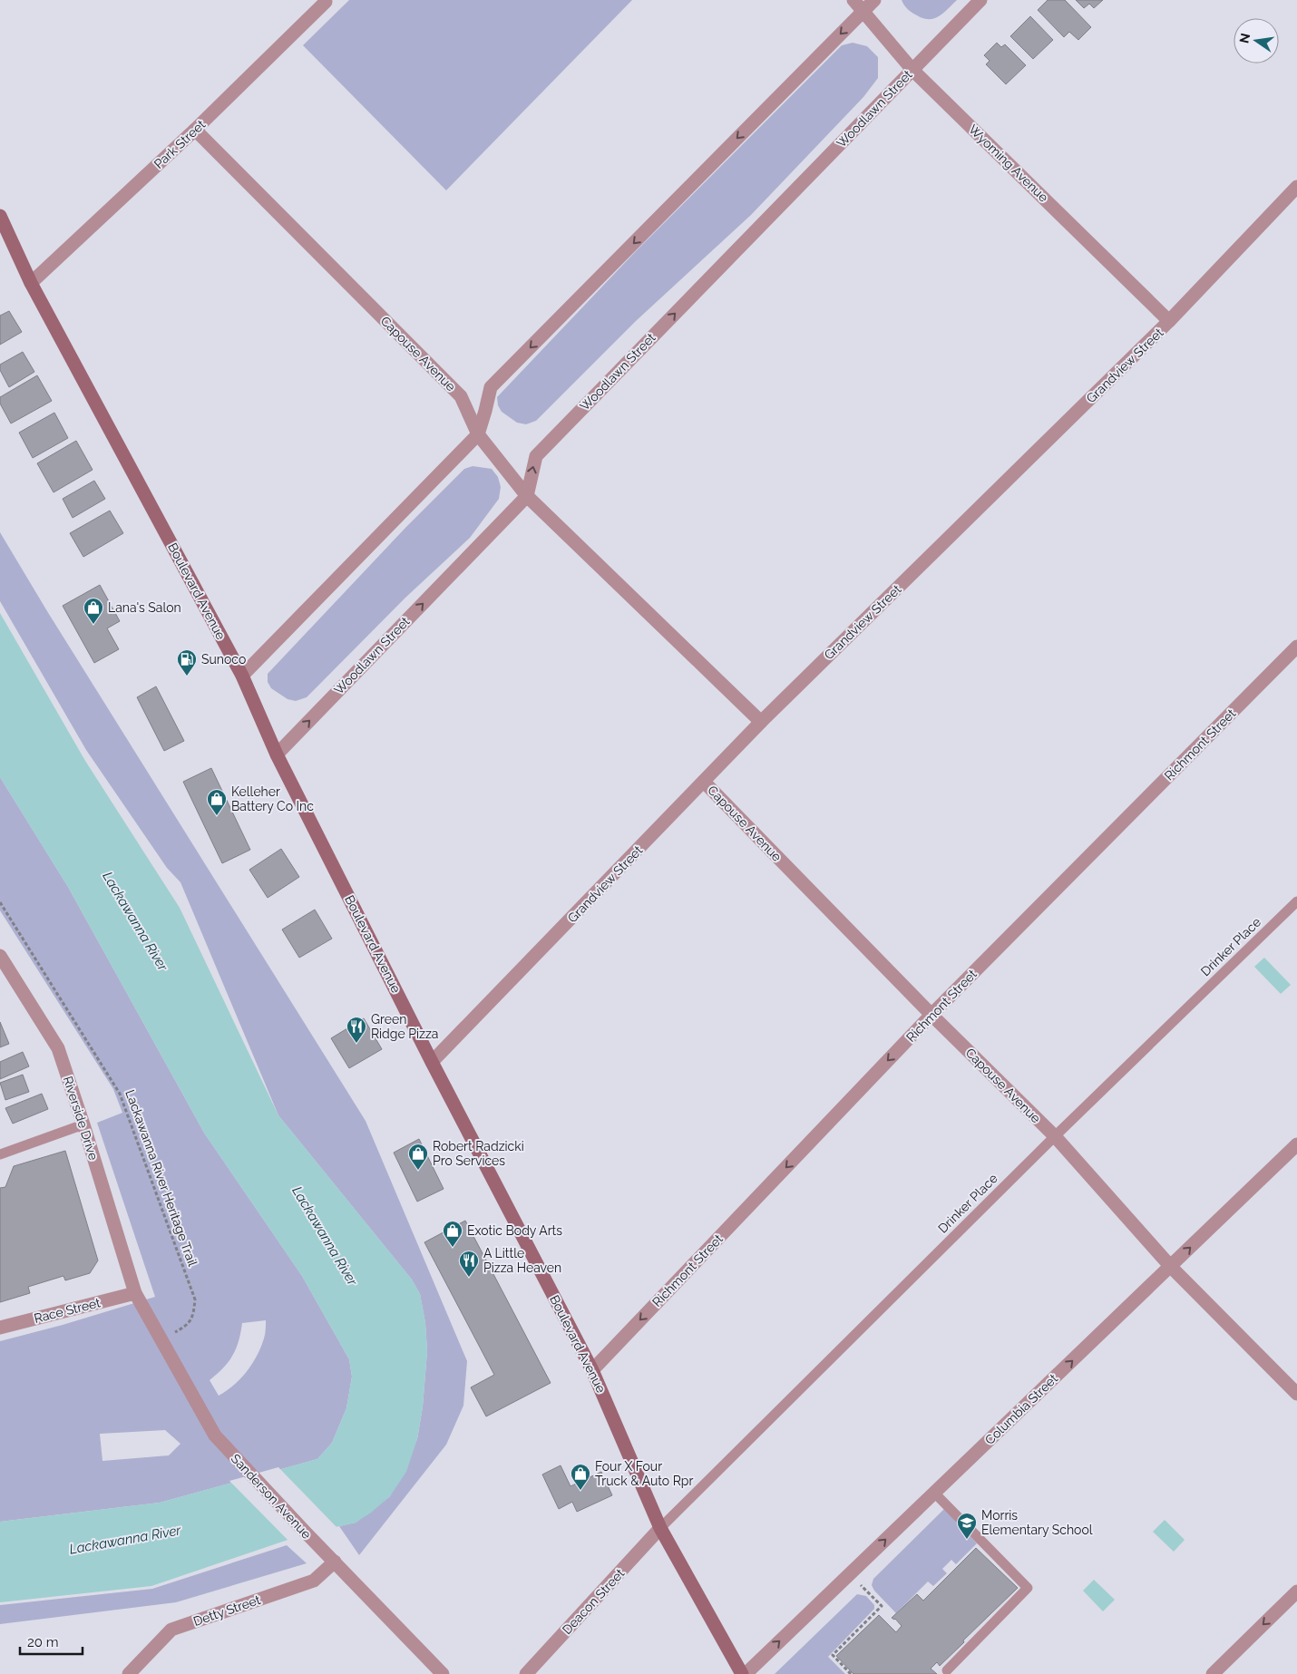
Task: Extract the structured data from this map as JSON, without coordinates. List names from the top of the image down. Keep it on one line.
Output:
{"streets":{"street":["Woodlawn Street","Park Street","Wyoming Avenue","Capouse Avenue","Grandview Street","Boulevard Avenue","Richmont Street","Riverside Drive","Race Street","Columbia Street","Sanderson Avenue","Deacon Street","Detty Street"],"lane":["Drinker Place"],"path":["Lackawanna River Heritage Trail"]},"crossings":[["Woodlawn Street","Wyoming Avenue"],["Woodlawn Street","Capouse Avenue"],["Woodlawn Street","Boulevard Avenue"],["Park Street","Capouse Avenue"],["Park Street","Boulevard Avenue"],["Wyoming Avenue","Grandview Street"],["Capouse Avenue","Grandview Street"],["Capouse Avenue","Richmont Street"],["Capouse Avenue","Drinker Place"],["Capouse Avenue","Columbia Street"],["Grandview Street","Boulevard Avenue"],["Boulevard Avenue","Richmont Street"],["Boulevard Avenue","Drinker Place"],["Boulevard Avenue","Columbia Street"],["Boulevard Avenue","Deacon Street"],["Drinker Place","Deacon Street"],["Riverside Drive","Race Street"],["Riverside Drive","Sanderson Avenue"],["Lackawanna River Heritage Trail","Sanderson Avenue"],["Race Street","Sanderson Avenue"],["Sanderson Avenue","Detty Street"]],"one_way":["Richmont Street","Columbia Street"],"water":["Lackawanna River"],"places":{"shop":["Lana's Salon","Kelleher Battery Co Inc","Robert Radzicki Pro Services","Exotic Body Arts","Four X Four Truck & Auto Rpr"],"fuel station":["Sunoco"],"restaurant":["Green Ridge Pizza","A Little Pizza Heaven"],"school or university":["Morris Elementary School"]},"scale_bar":"20 m","north":"left"}
